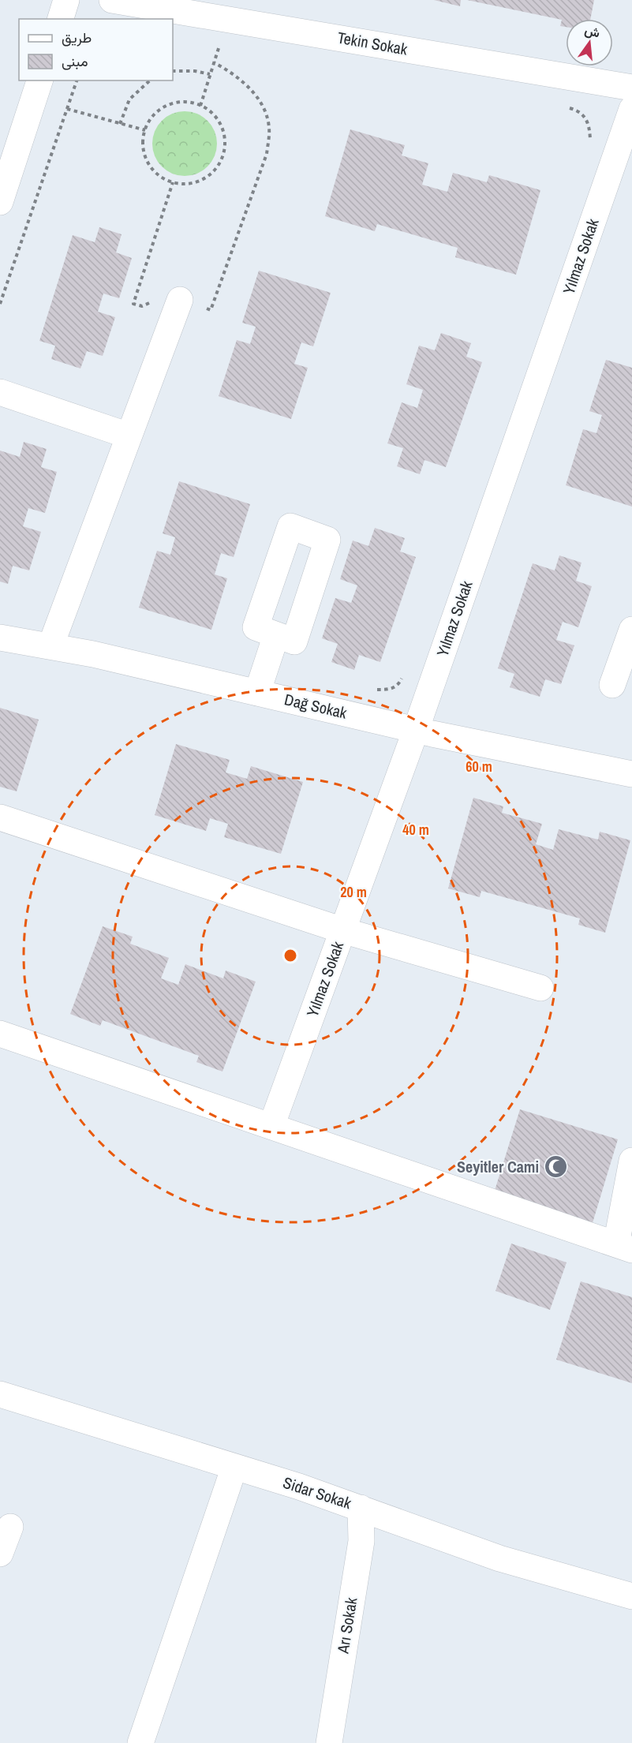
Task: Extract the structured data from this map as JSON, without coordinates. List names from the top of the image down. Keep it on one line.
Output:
{"streets":{"street":["Tekin Sokak","Yılmaz Sokak","Dağ Sokak","Sidar Sokak","Arı Sokak"]},"crossings":[["Yılmaz Sokak","Dağ Sokak"],["Sidar Sokak","Arı Sokak"]],"places":{"mosque":["Seyitler Cami"]},"legend":["طريق","مبنى"],"north":"top","rings":["60 m","40 m","20 m"]}
